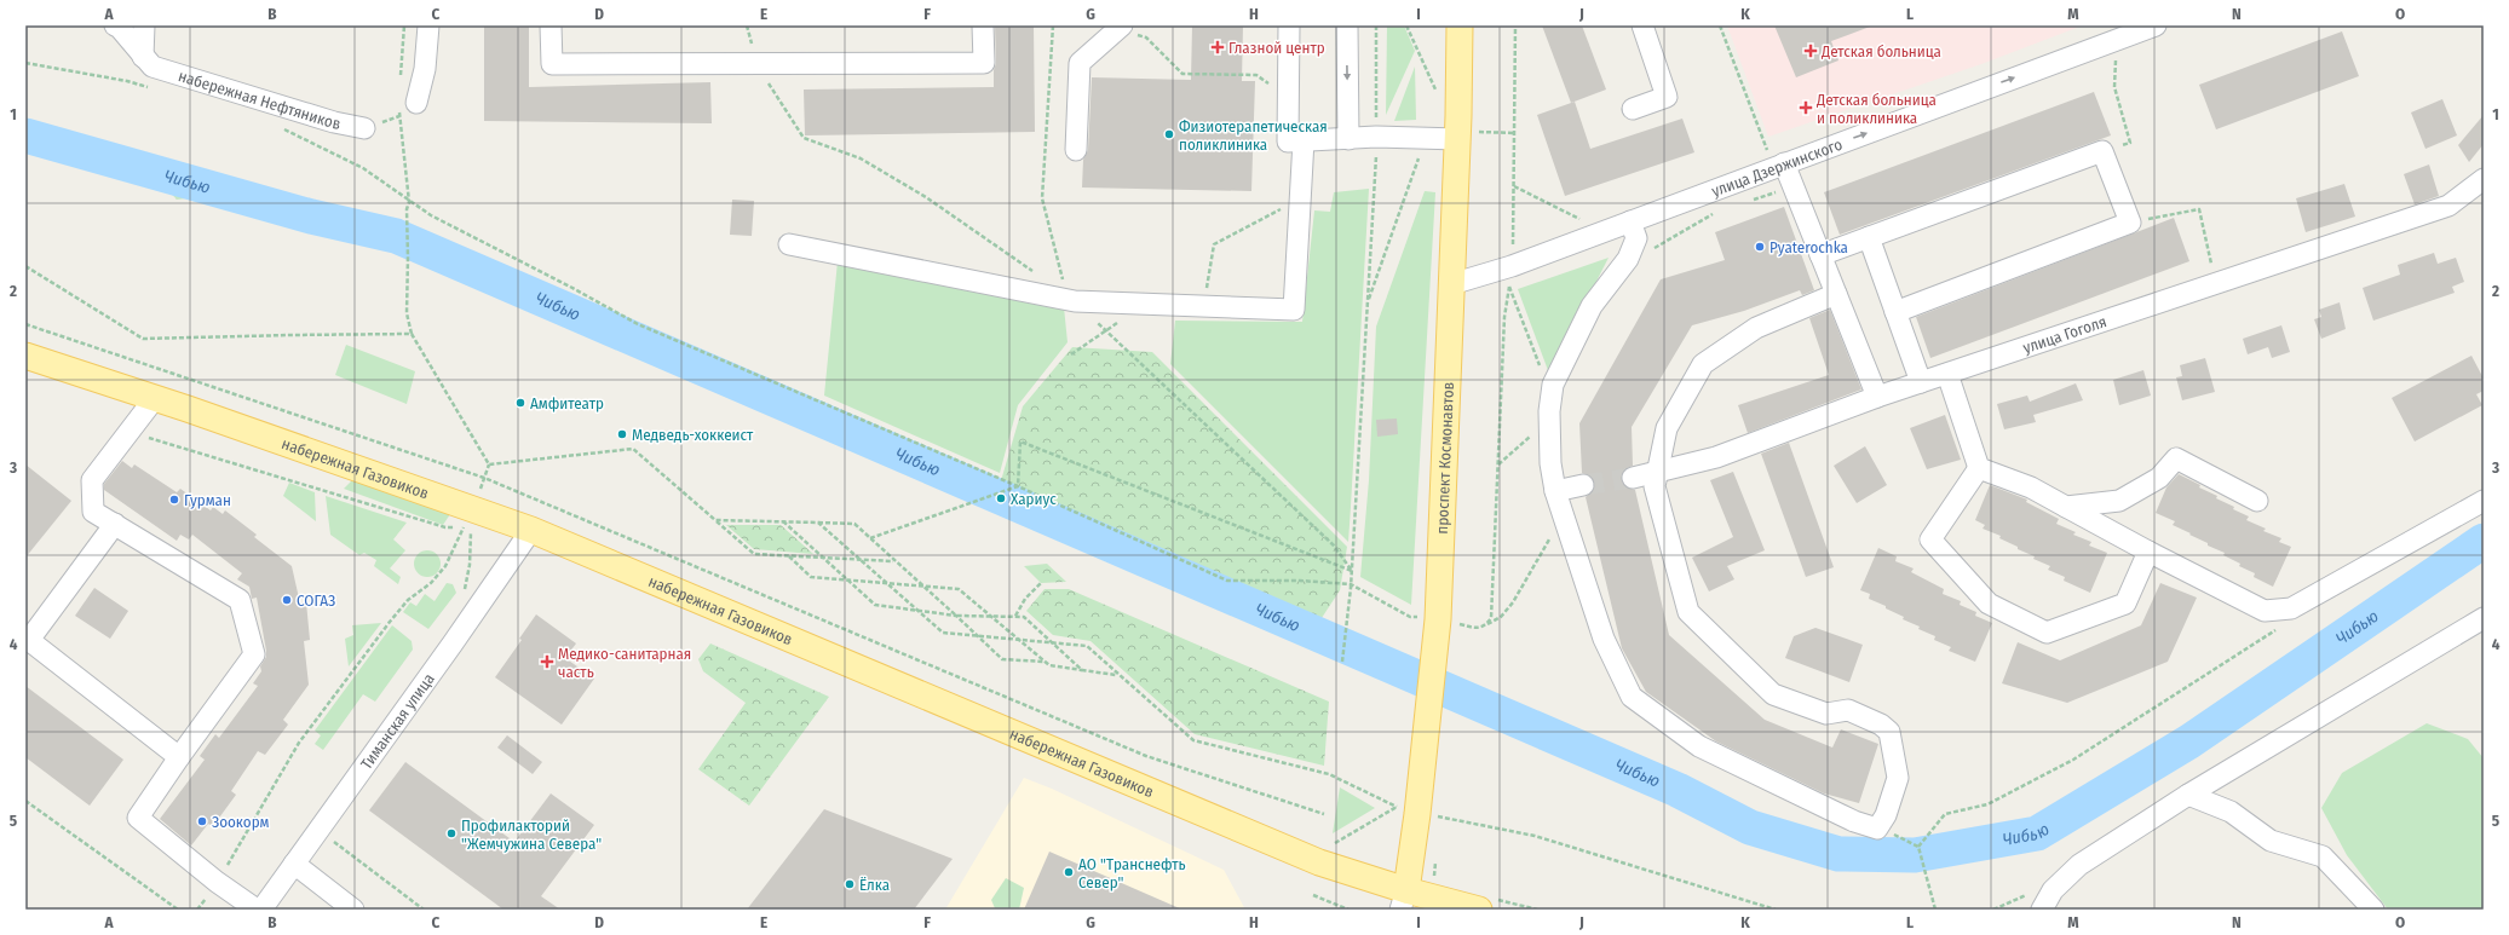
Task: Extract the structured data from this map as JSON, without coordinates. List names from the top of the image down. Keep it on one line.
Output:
{"streets":{"main road":["проспект Космонавтов","набережная Газовиков"],"street":["набережная Нефтяников","улица Дзержинского","улица Гоголя","Тиманская улица"]},"crossings":[["улица Дзержинского","проспект Космонавтов"],["проспект Космонавтов","набережная Газовиков"],["набережная Газовиков","Тиманская улица"]],"water":["Чибью"],"places":{"health":["Глазной центр","Детская больница","Детская больница и поликлиника","Медико-санитарная часть"],"other":["Физиотерапетическая поликлиника","Pyaterochka","Амфитеатр","Медведь-хоккеист","Хариус","Гурман","СОГАЗ","Зоокорм","Профилакторий \"Жемчужина Севера\"","АО \"Транснефть Север\"","Ёлка"]},"grid":{"columns":["A","B","C","D","E","F","G","H","I","J","K","L","M","N","O"],"rows":["1","2","3","4","5"]}}
